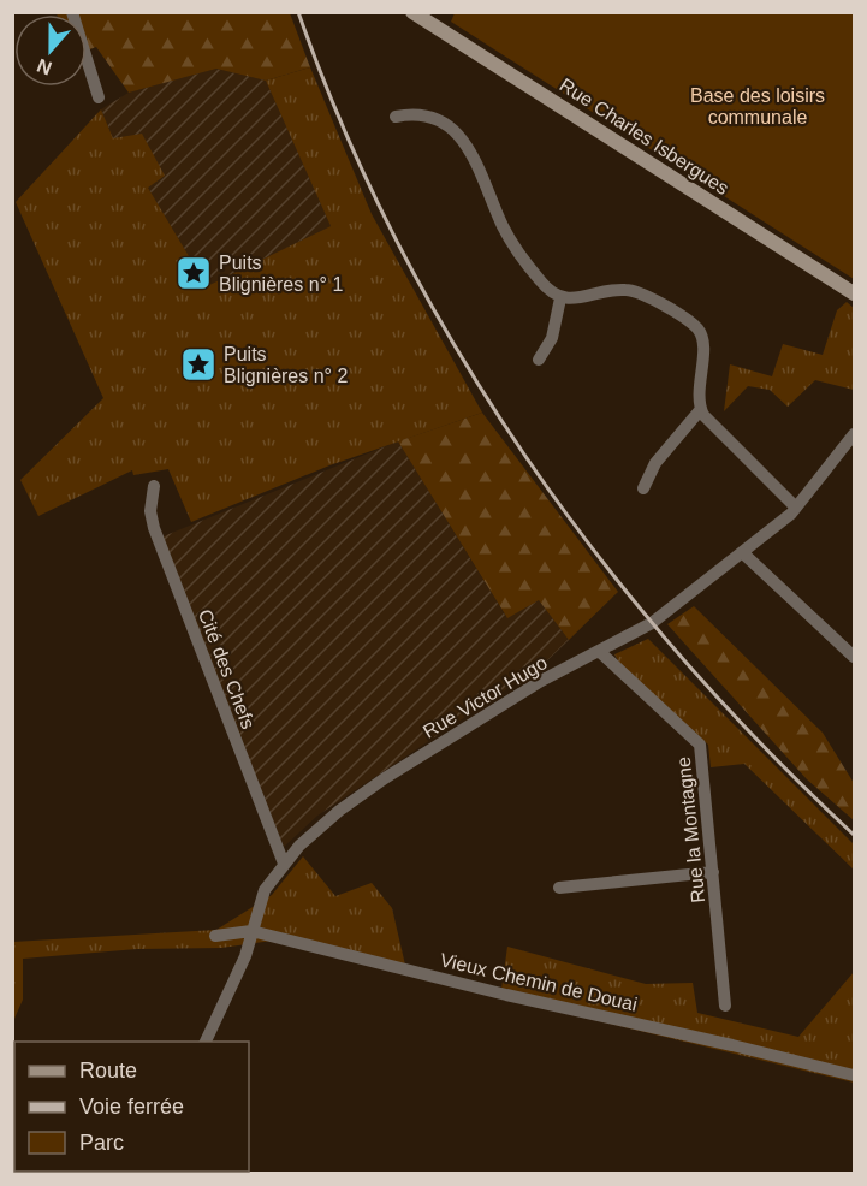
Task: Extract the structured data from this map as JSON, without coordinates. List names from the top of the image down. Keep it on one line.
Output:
{"streets":{"main road":["Rue Charles Isbergues"],"street":["Cité des Chefs","Rue Victor Hugo","Rue la Montagne","Vieux Chemin de Douai"]},"crossings":[["Cité des Chefs","Rue Victor Hugo"],["Rue Victor Hugo","Rue la Montagne"],["Rue Victor Hugo","Vieux Chemin de Douai"]],"parks":["Base des loisirs communale"],"places":{"place":["Puits Blignières n° 1","Puits Blignières n° 2"]},"legend":["Route","Voie ferrée","Parc"],"north":"bottom"}
